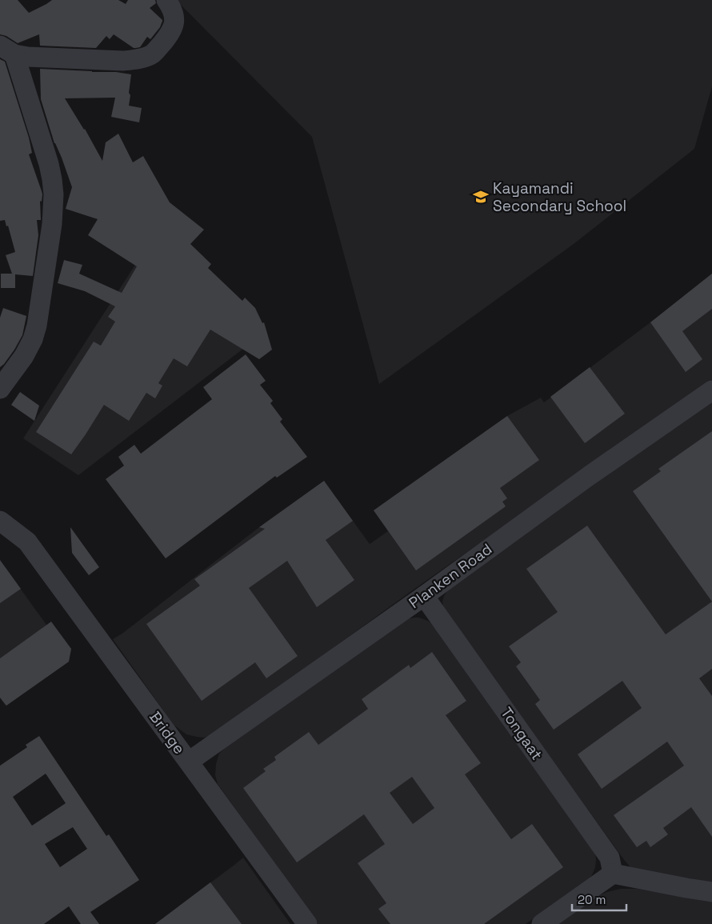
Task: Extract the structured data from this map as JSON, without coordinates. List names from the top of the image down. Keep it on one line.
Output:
{"streets":{"street":["Planken Road","Bridge","Tongaat"]},"crossings":[["Planken Road","Bridge"],["Planken Road","Tongaat"]],"places":{"school or university":["Kayamandi Secondary School"]},"scale_bar":"20 m"}
